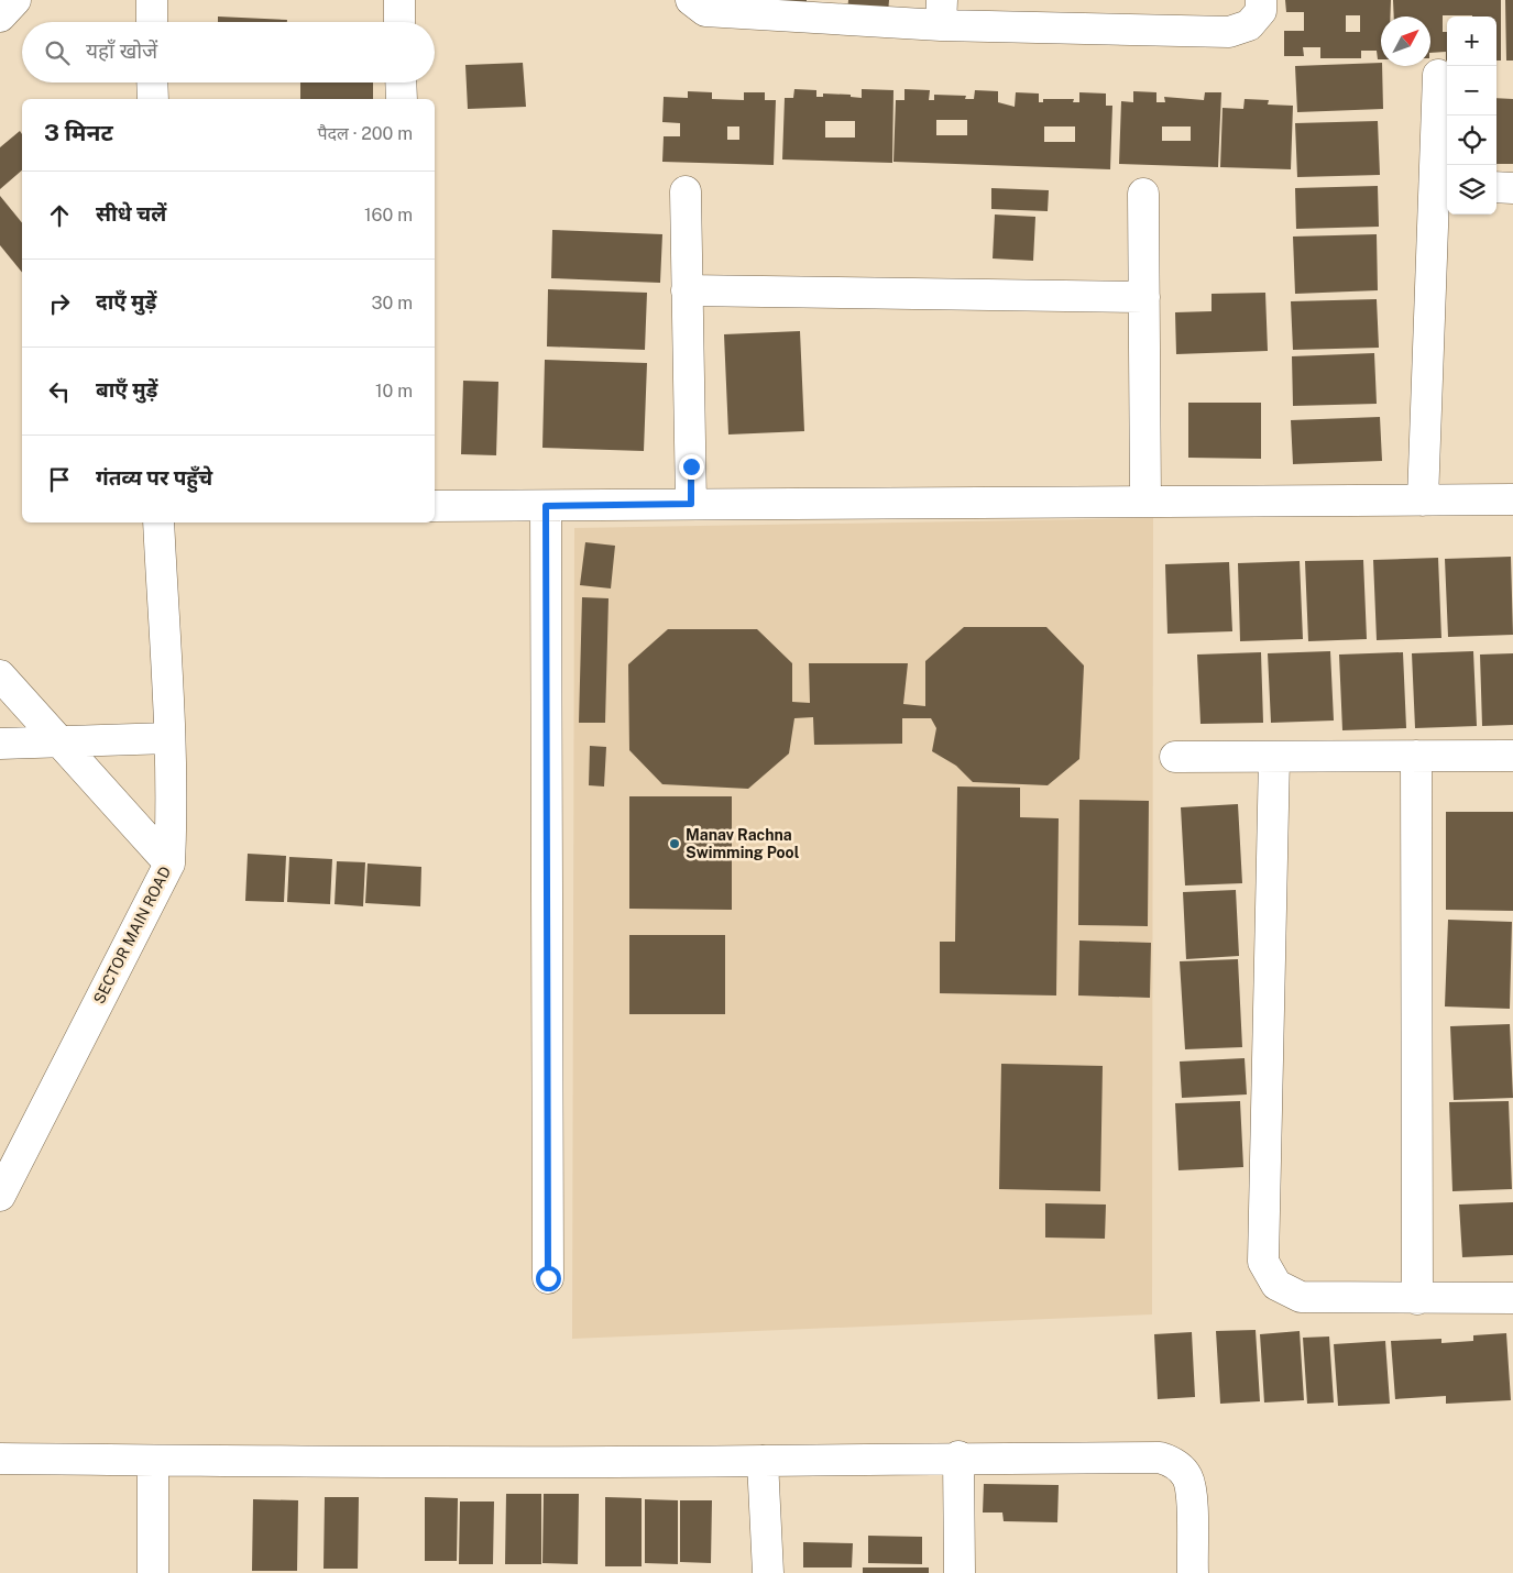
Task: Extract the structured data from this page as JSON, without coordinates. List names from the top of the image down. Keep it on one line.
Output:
{"streets":{"street":["SECTOR MAIN ROAD"]},"places":["Manav Rachna Swimming Pool"],"north":"top right","page":{"map_buttons":["+","−"],"search":"यहाँ खोजें","heading":["3 मिनट","पैदल · 200 m"],"list":[["सीधे चलें","160 m"],["दाएँ मुड़ें","30 m"],["बाएँ मुड़ें","10 m"],"गंतव्य पर पहुँचे"]}}
